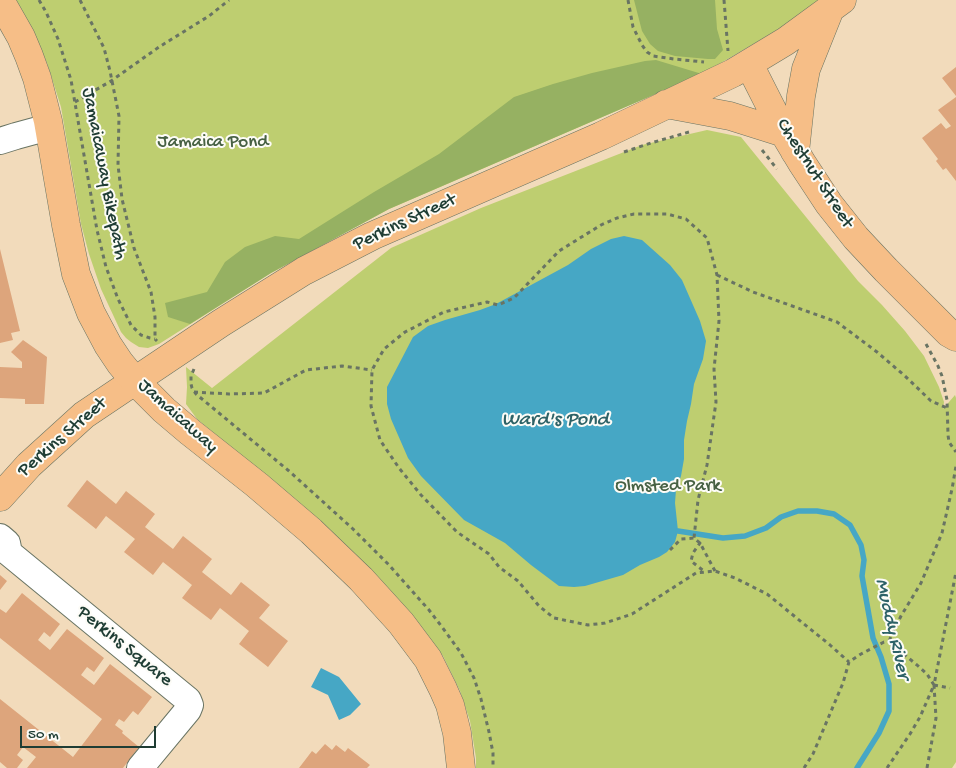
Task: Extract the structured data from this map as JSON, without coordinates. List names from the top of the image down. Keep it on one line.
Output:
{"streets":{"main road":["Chestnut Street","Perkins Street","Jamaicaway"],"street":["Perkins Square"],"path":["Jamaicaway Bikepath"]},"crossings":[["Chestnut Street","Perkins Street"],["Perkins Street","Jamaicaway"]],"water":["Ward's Pond","Muddy River"],"parks":["Jamaica Pond","Olmsted Park"],"scale_bar":"50 m"}
